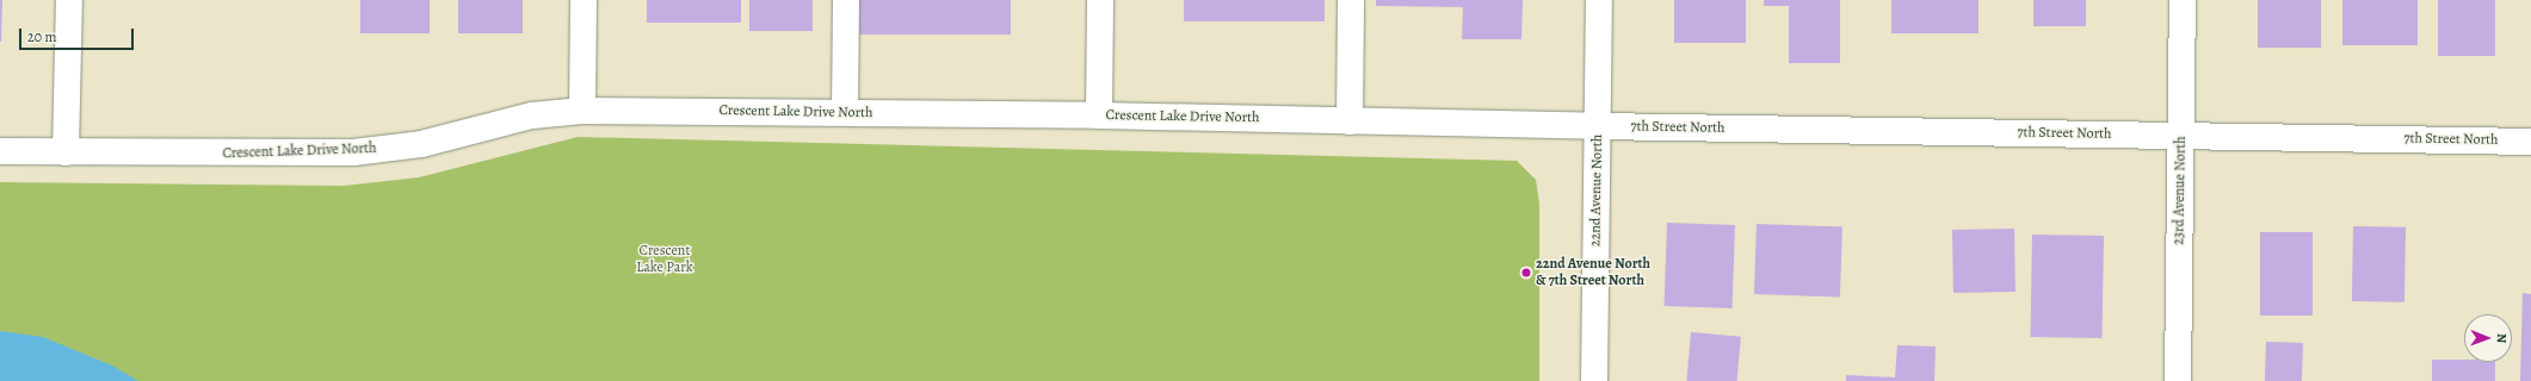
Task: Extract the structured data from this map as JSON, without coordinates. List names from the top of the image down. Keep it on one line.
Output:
{"streets":{"street":["Crescent Lake Drive North","7th Street North","22nd Avenue North","23rd Avenue North"]},"crossings":[["Crescent Lake Drive North","7th Street North"],["Crescent Lake Drive North","22nd Avenue North"],["7th Street North","22nd Avenue North"],["7th Street North","23rd Avenue North"]],"parks":["Crescent Lake Park"],"places":["22nd Avenue North & 7th Street North"],"scale_bar":"20 m","north":"right"}
